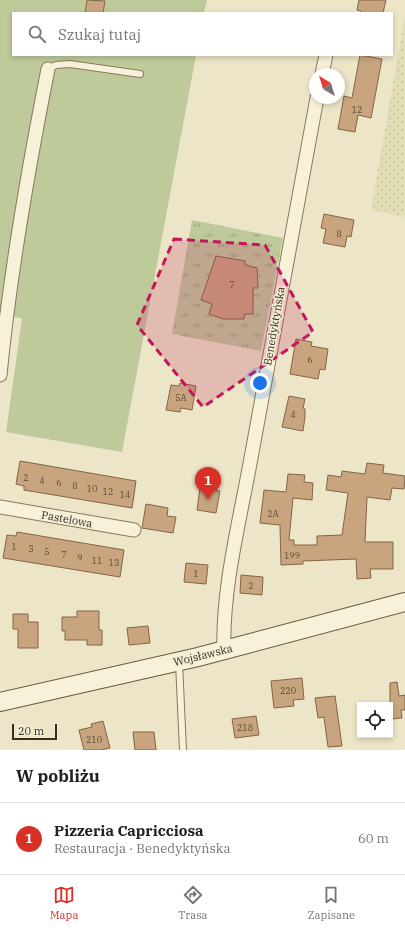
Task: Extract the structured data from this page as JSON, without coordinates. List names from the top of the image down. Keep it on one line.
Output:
{"streets":{"street":["Benedyktyńska","Pastelowa","Wojsławska"]},"crossings":[["Benedyktyńska","Wojsławska"]],"house_numbers":["12","8","7","6","5A","4","2","4","6","8","10","12","14","2A","1","3","5","7","199","9","11","13","1","2","220","218","210"],"scale_bar":"20 m","north":"top left","page":{"search":"Szukaj tutaj","pins":"1","scale":"20 m","heading":"W pobliżu","list":[{"mark":"1","name":"Pizzeria Capricciosa","note":"Restauracja · Benedyktyńska","value":"60 m"}],"nav":["Mapa","Trasa","Zapisane"]}}
